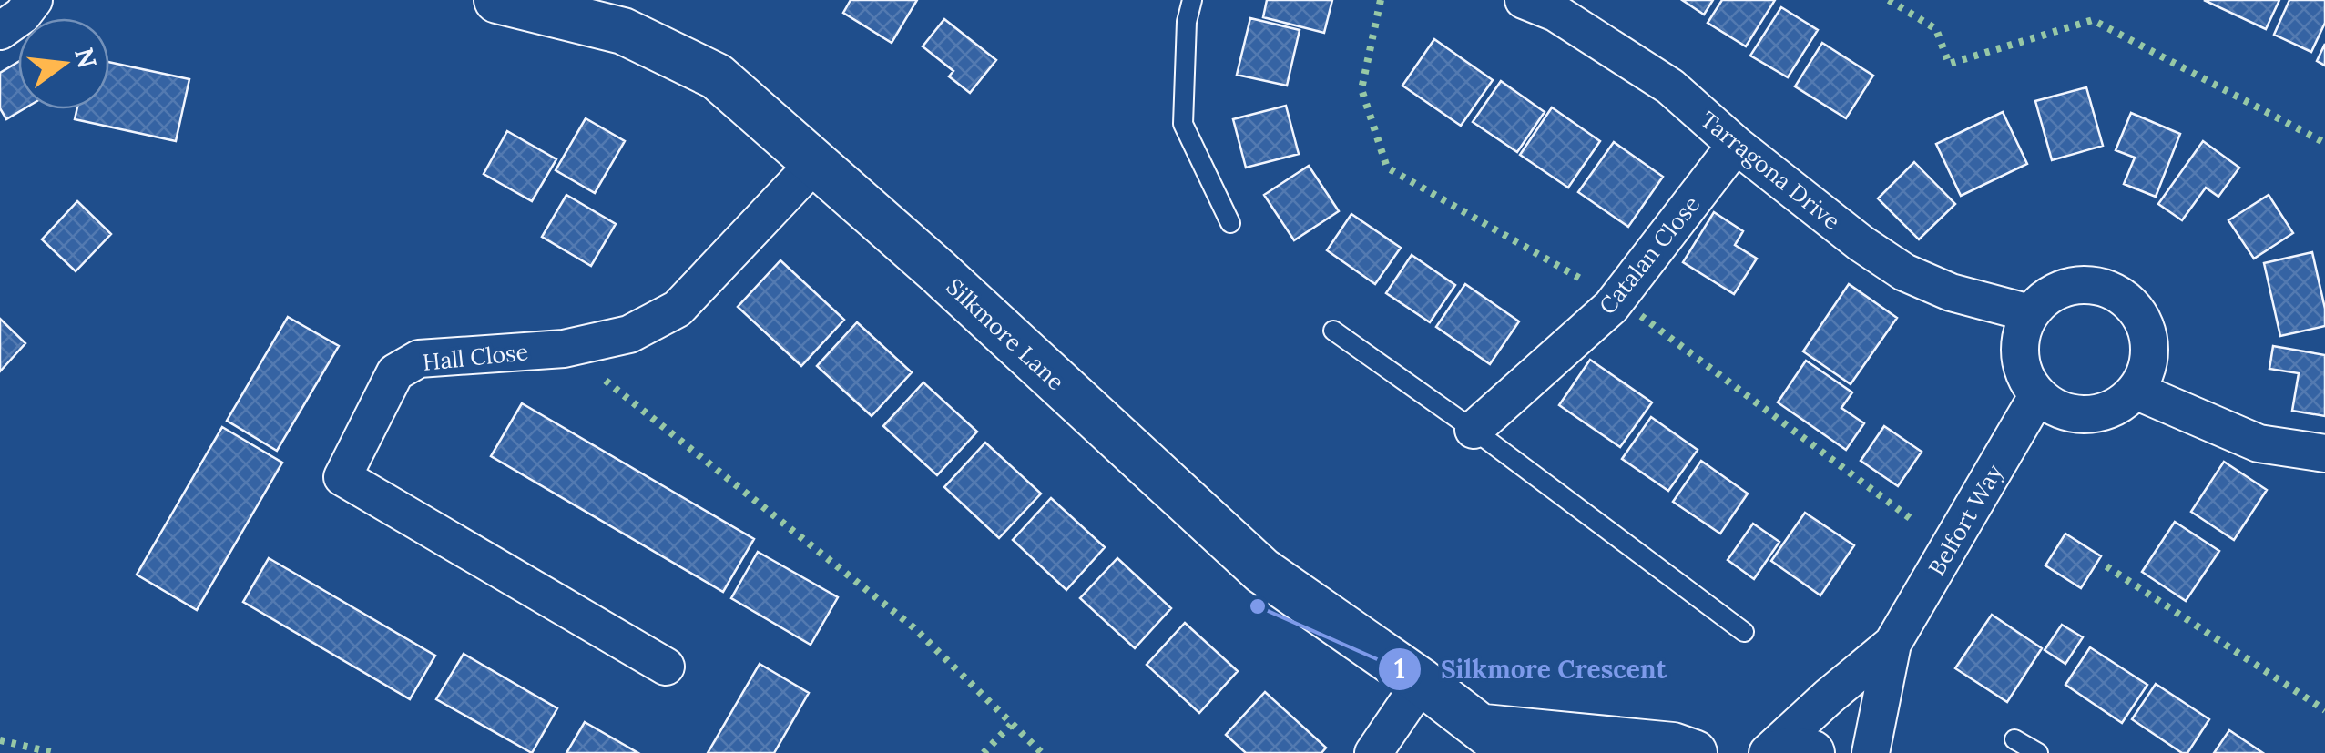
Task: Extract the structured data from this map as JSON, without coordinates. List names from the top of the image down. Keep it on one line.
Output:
{"streets":{"street":["Tarragona Drive","Catalan Close","Silkmore Lane","Hall Close","Belfort Way"]},"crossings":[["Tarragona Drive","Catalan Close"],["Tarragona Drive","Belfort Way"],["Silkmore Lane","Hall Close"]],"places":["Silkmore Crescent"],"north":"right"}
